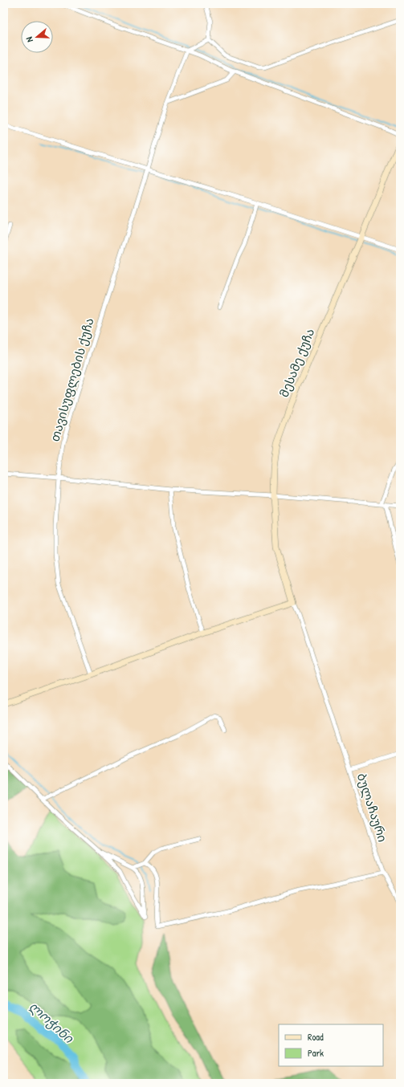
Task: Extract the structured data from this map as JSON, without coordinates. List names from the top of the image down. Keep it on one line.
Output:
{"streets":{"street":["მესამე ქუჩა","თავისუფლების ქუჩა","ბულაჩაური"]},"crossings":[["მესამე ქუჩა","ბულაჩაური"]],"water":["ლოჭინი"],"legend":["Road","Park"],"north":"left"}
